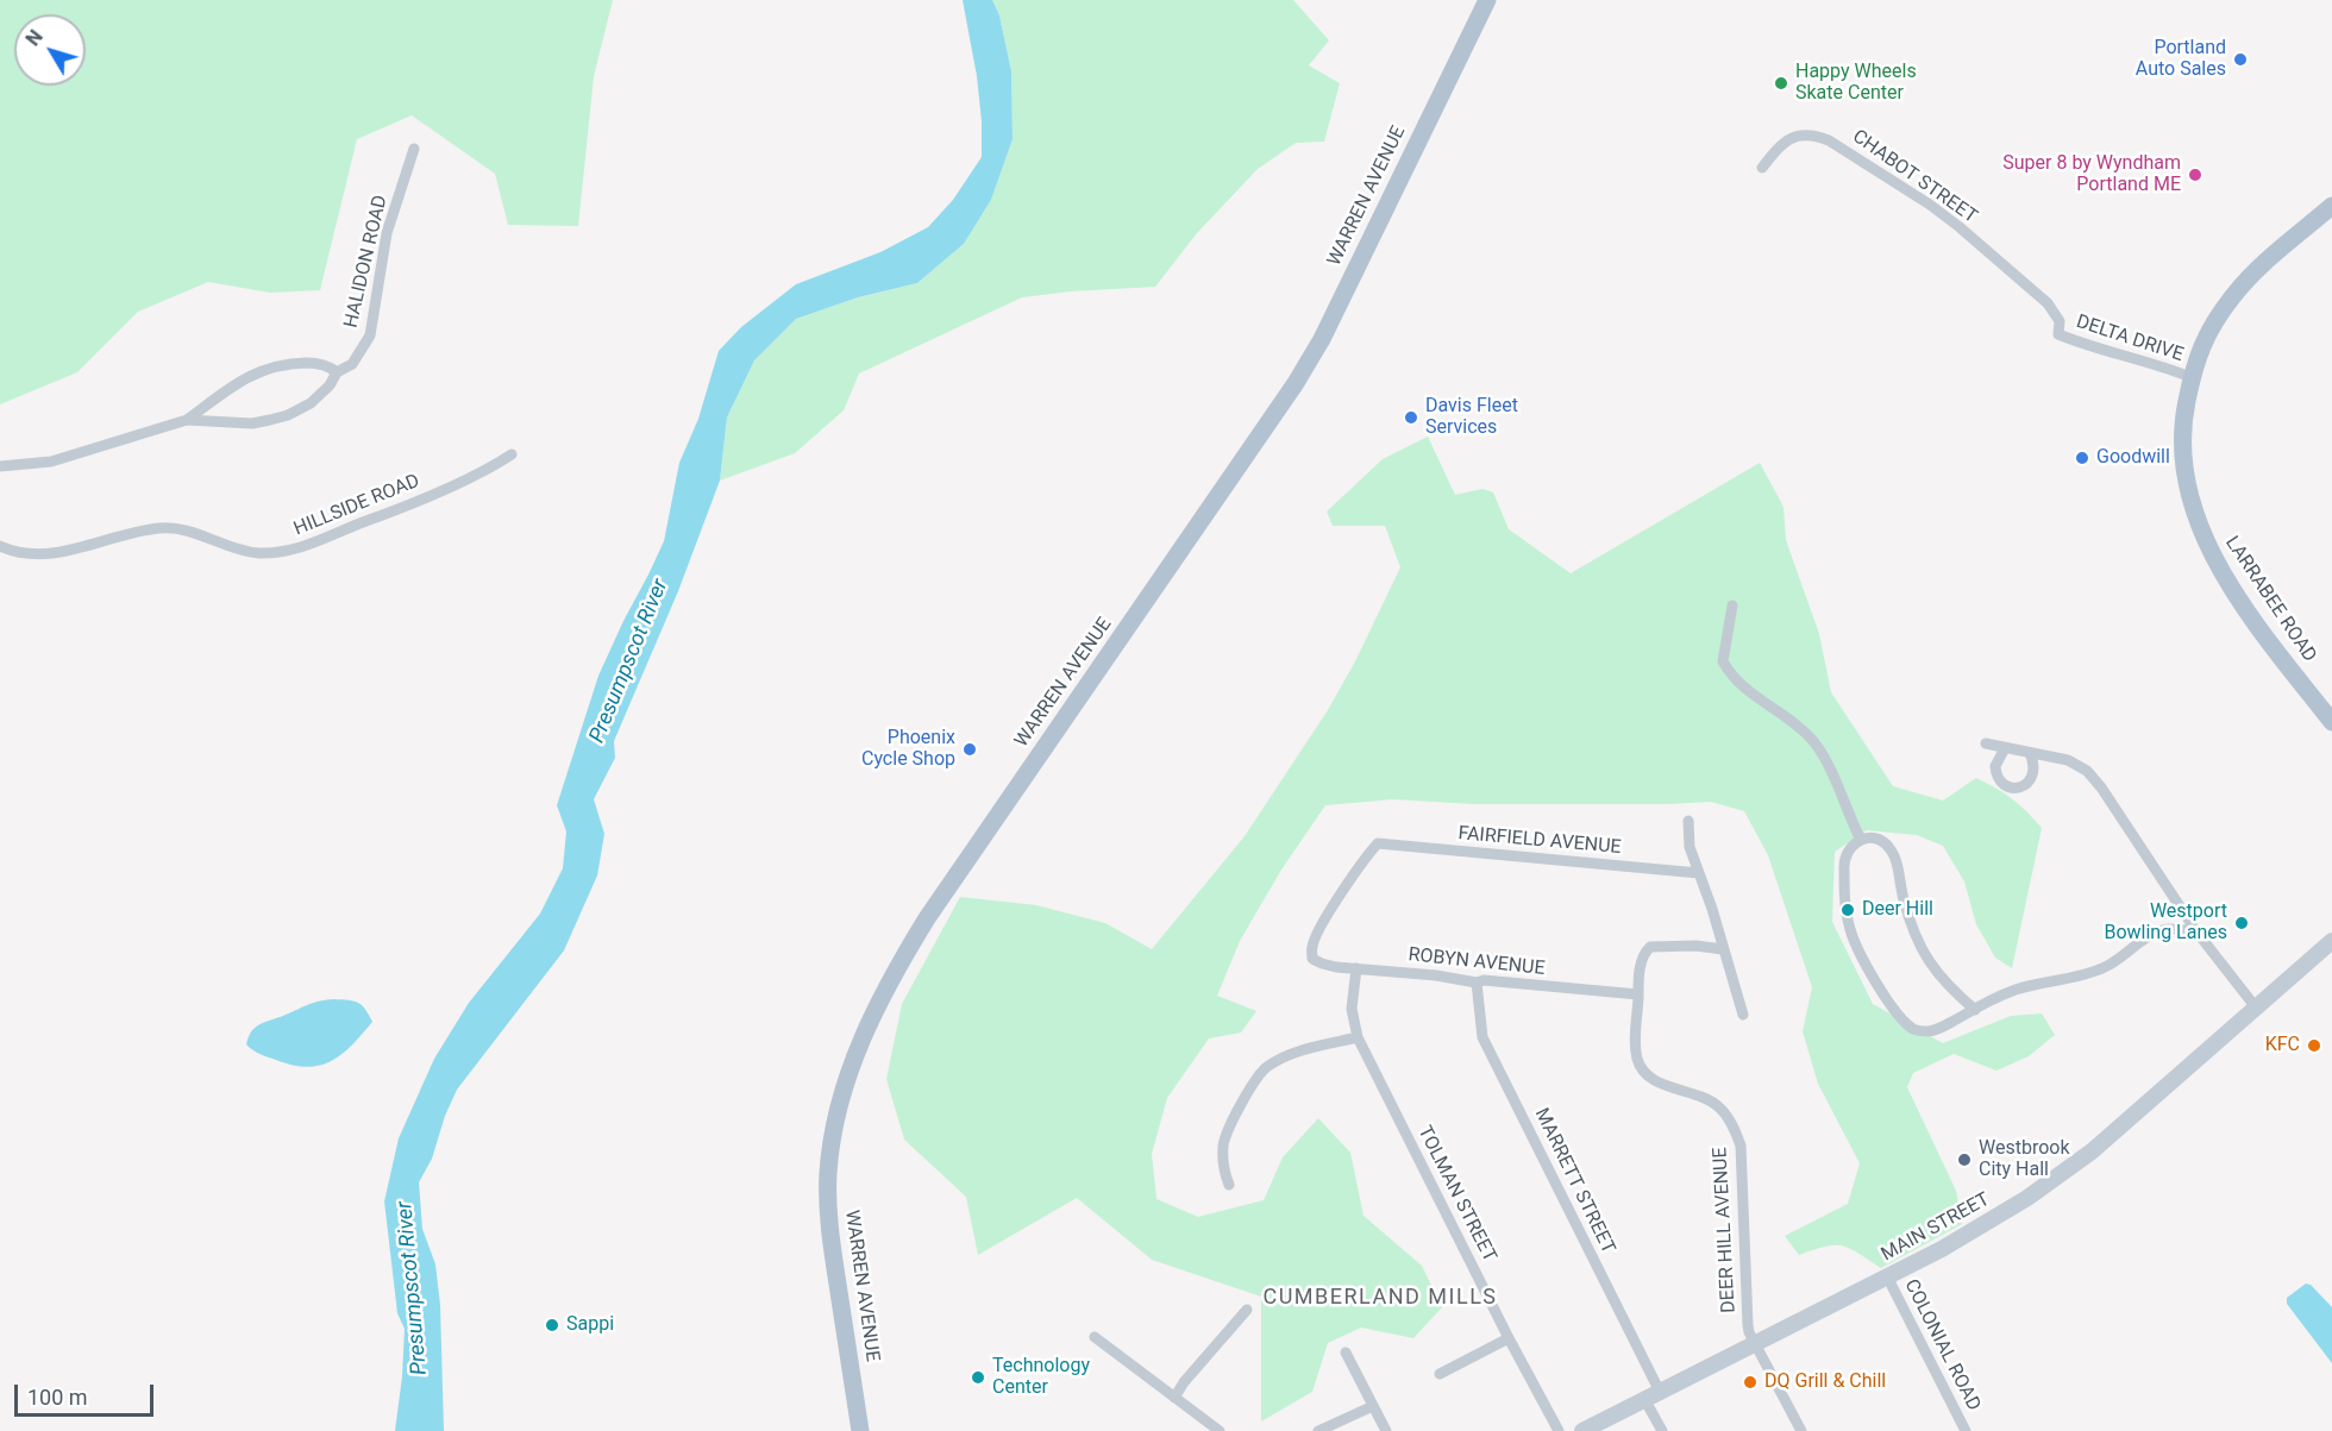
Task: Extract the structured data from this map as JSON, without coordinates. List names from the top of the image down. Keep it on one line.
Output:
{"streets":{"main road":["WARREN AVENUE","LARRABEE ROAD","MAIN STREET"],"street":["CHABOT STREET","HALIDON ROAD","DELTA DRIVE","HILLSIDE ROAD","FAIRFIELD AVENUE","ROBYN AVENUE","MARRETT STREET","TOLMAN STREET","DEER HILL AVENUE","COLONIAL ROAD"]},"crossings":[["CHABOT STREET","DELTA DRIVE"],["DELTA DRIVE","LARRABEE ROAD"],["FAIRFIELD AVENUE","ROBYN AVENUE"],["ROBYN AVENUE","MARRETT STREET"],["ROBYN AVENUE","TOLMAN STREET"],["ROBYN AVENUE","DEER HILL AVENUE"],["MARRETT STREET","MAIN STREET"],["MAIN STREET","DEER HILL AVENUE"],["MAIN STREET","COLONIAL ROAD"]],"districts":["CUMBERLAND MILLS"],"water":["Presumpscot River"],"places":["Portland Auto Sales","Happy Wheels Skate Center","Super 8 by Wyndham Portland ME","Davis Fleet Services","Goodwill","Phoenix Cycle Shop","Deer Hill","Westport Bowling Lanes","KFC","Westbrook City Hall","Sappi","Technology Center","DQ Grill & Chill"],"scale_bar":"100 m","north":"top left"}
